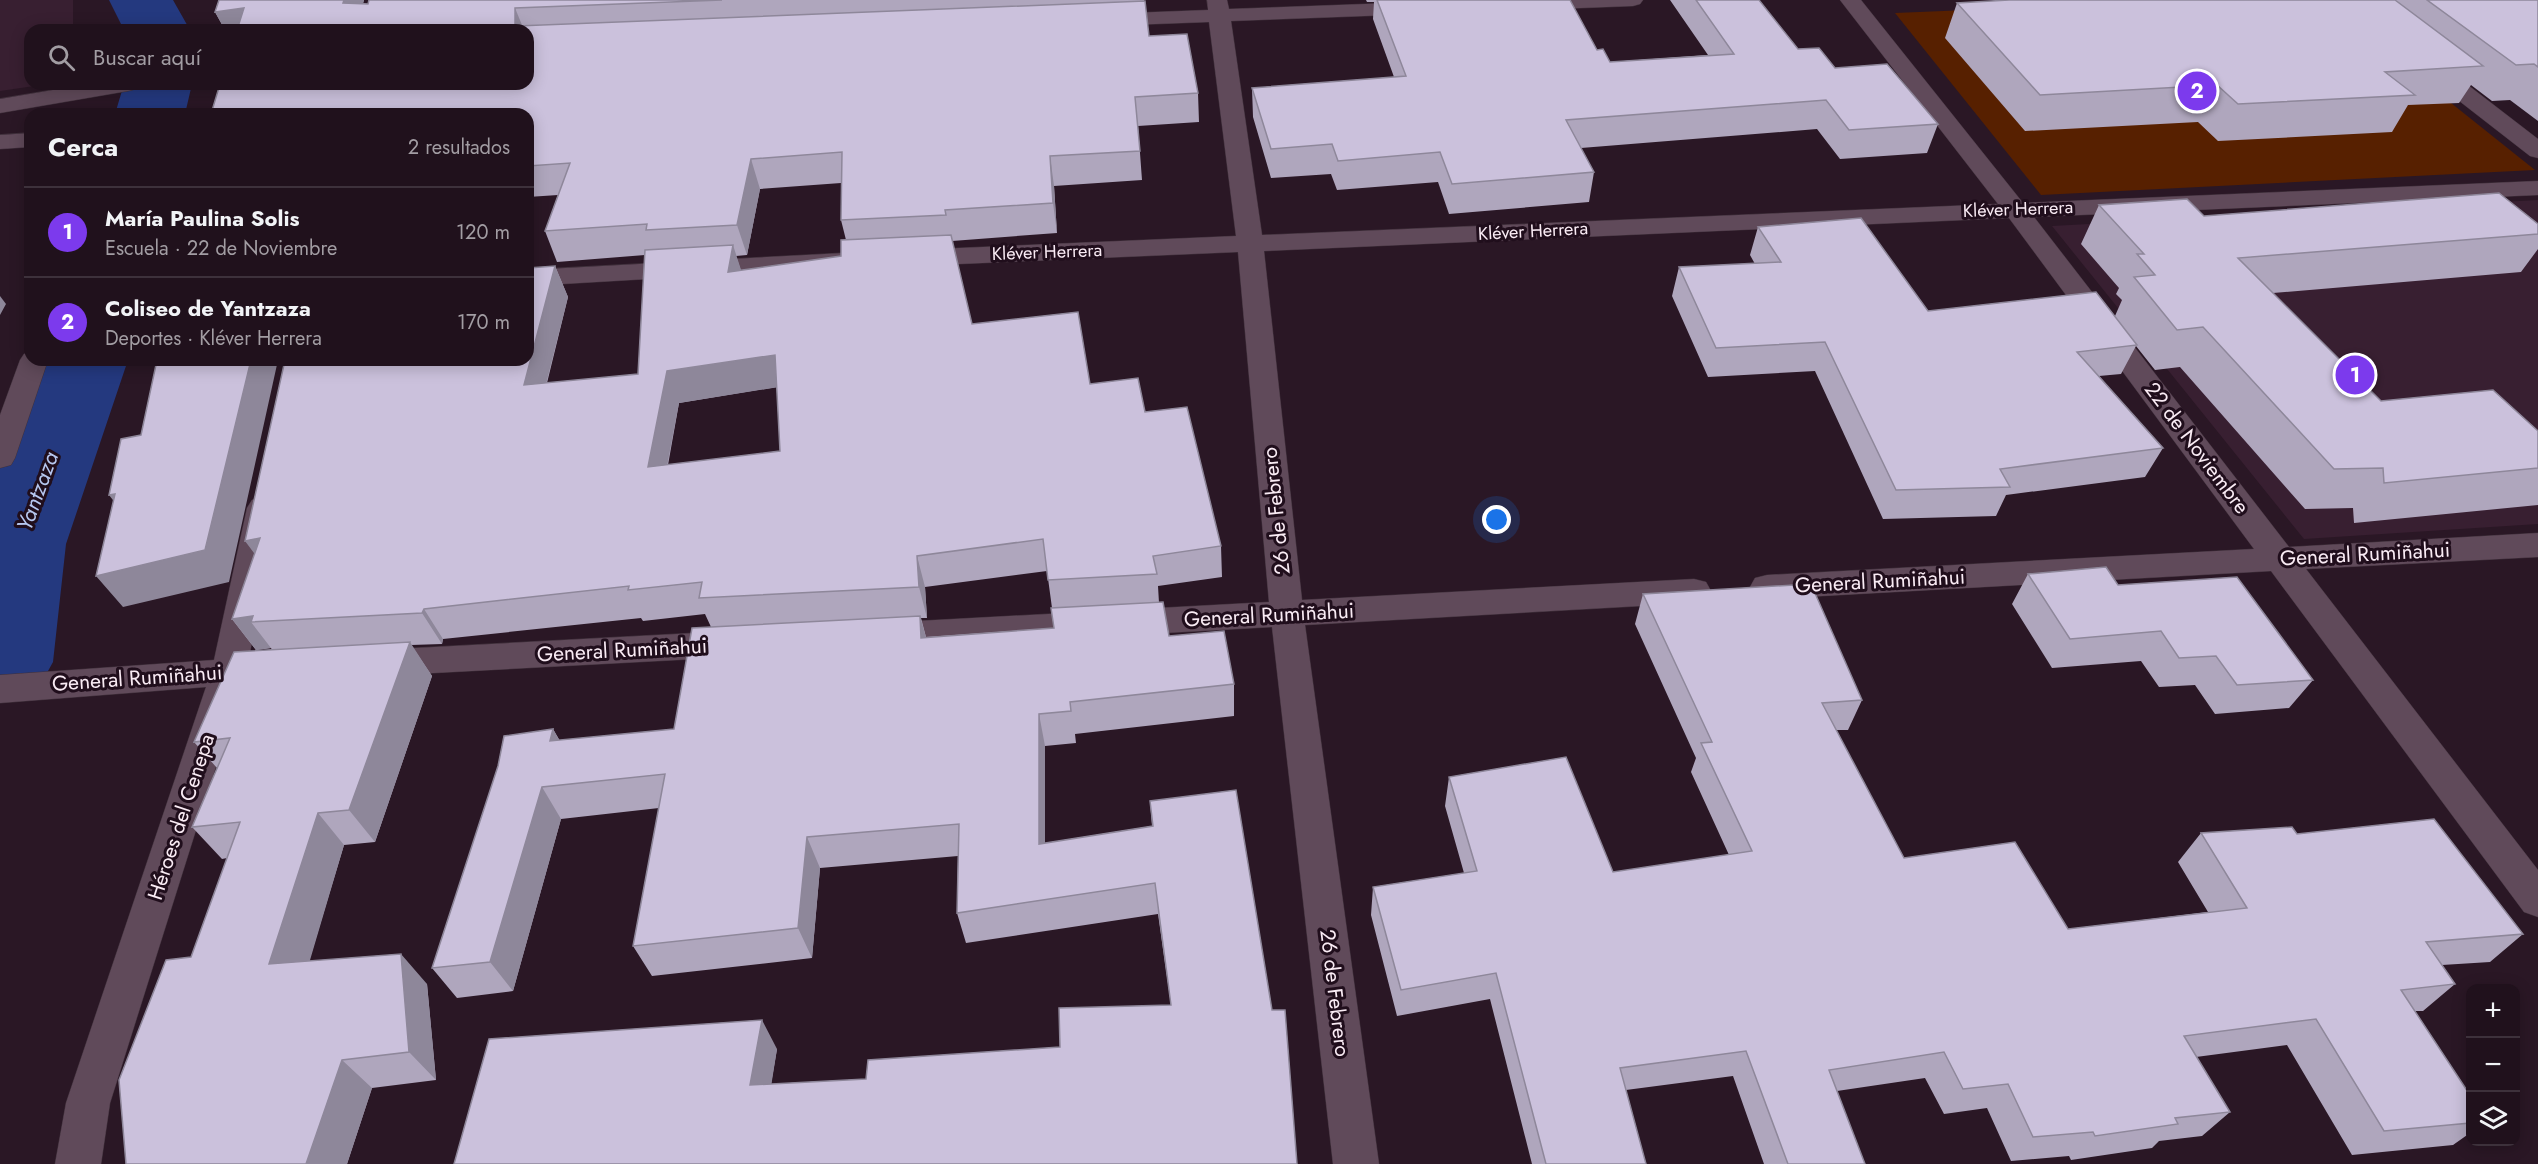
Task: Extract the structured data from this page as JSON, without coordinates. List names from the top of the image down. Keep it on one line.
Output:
{"streets":{"street":["Kléver Herrera","22 de Noviembre","26 de Febrero","General Rumiñahui","Héroes del Cenepa"]},"crossings":[["Kléver Herrera","22 de Noviembre"],["Kléver Herrera","26 de Febrero"],["22 de Noviembre","General Rumiñahui"],["26 de Febrero","General Rumiñahui"],["General Rumiñahui","Héroes del Cenepa"]],"water":["Yantzaza"],"page":{"search":"Buscar aquí","pins":["2","1"],"heading":["Cerca","2 resultados"],"list":[{"mark":"1","name":"María Paulina Solis","note":"Escuela · 22 de Noviembre","value":"120 m"},{"mark":"2","name":"Coliseo de Yantzaza","note":"Deportes · Kléver Herrera","value":"170 m"}],"map_buttons":["+","−"]}}
